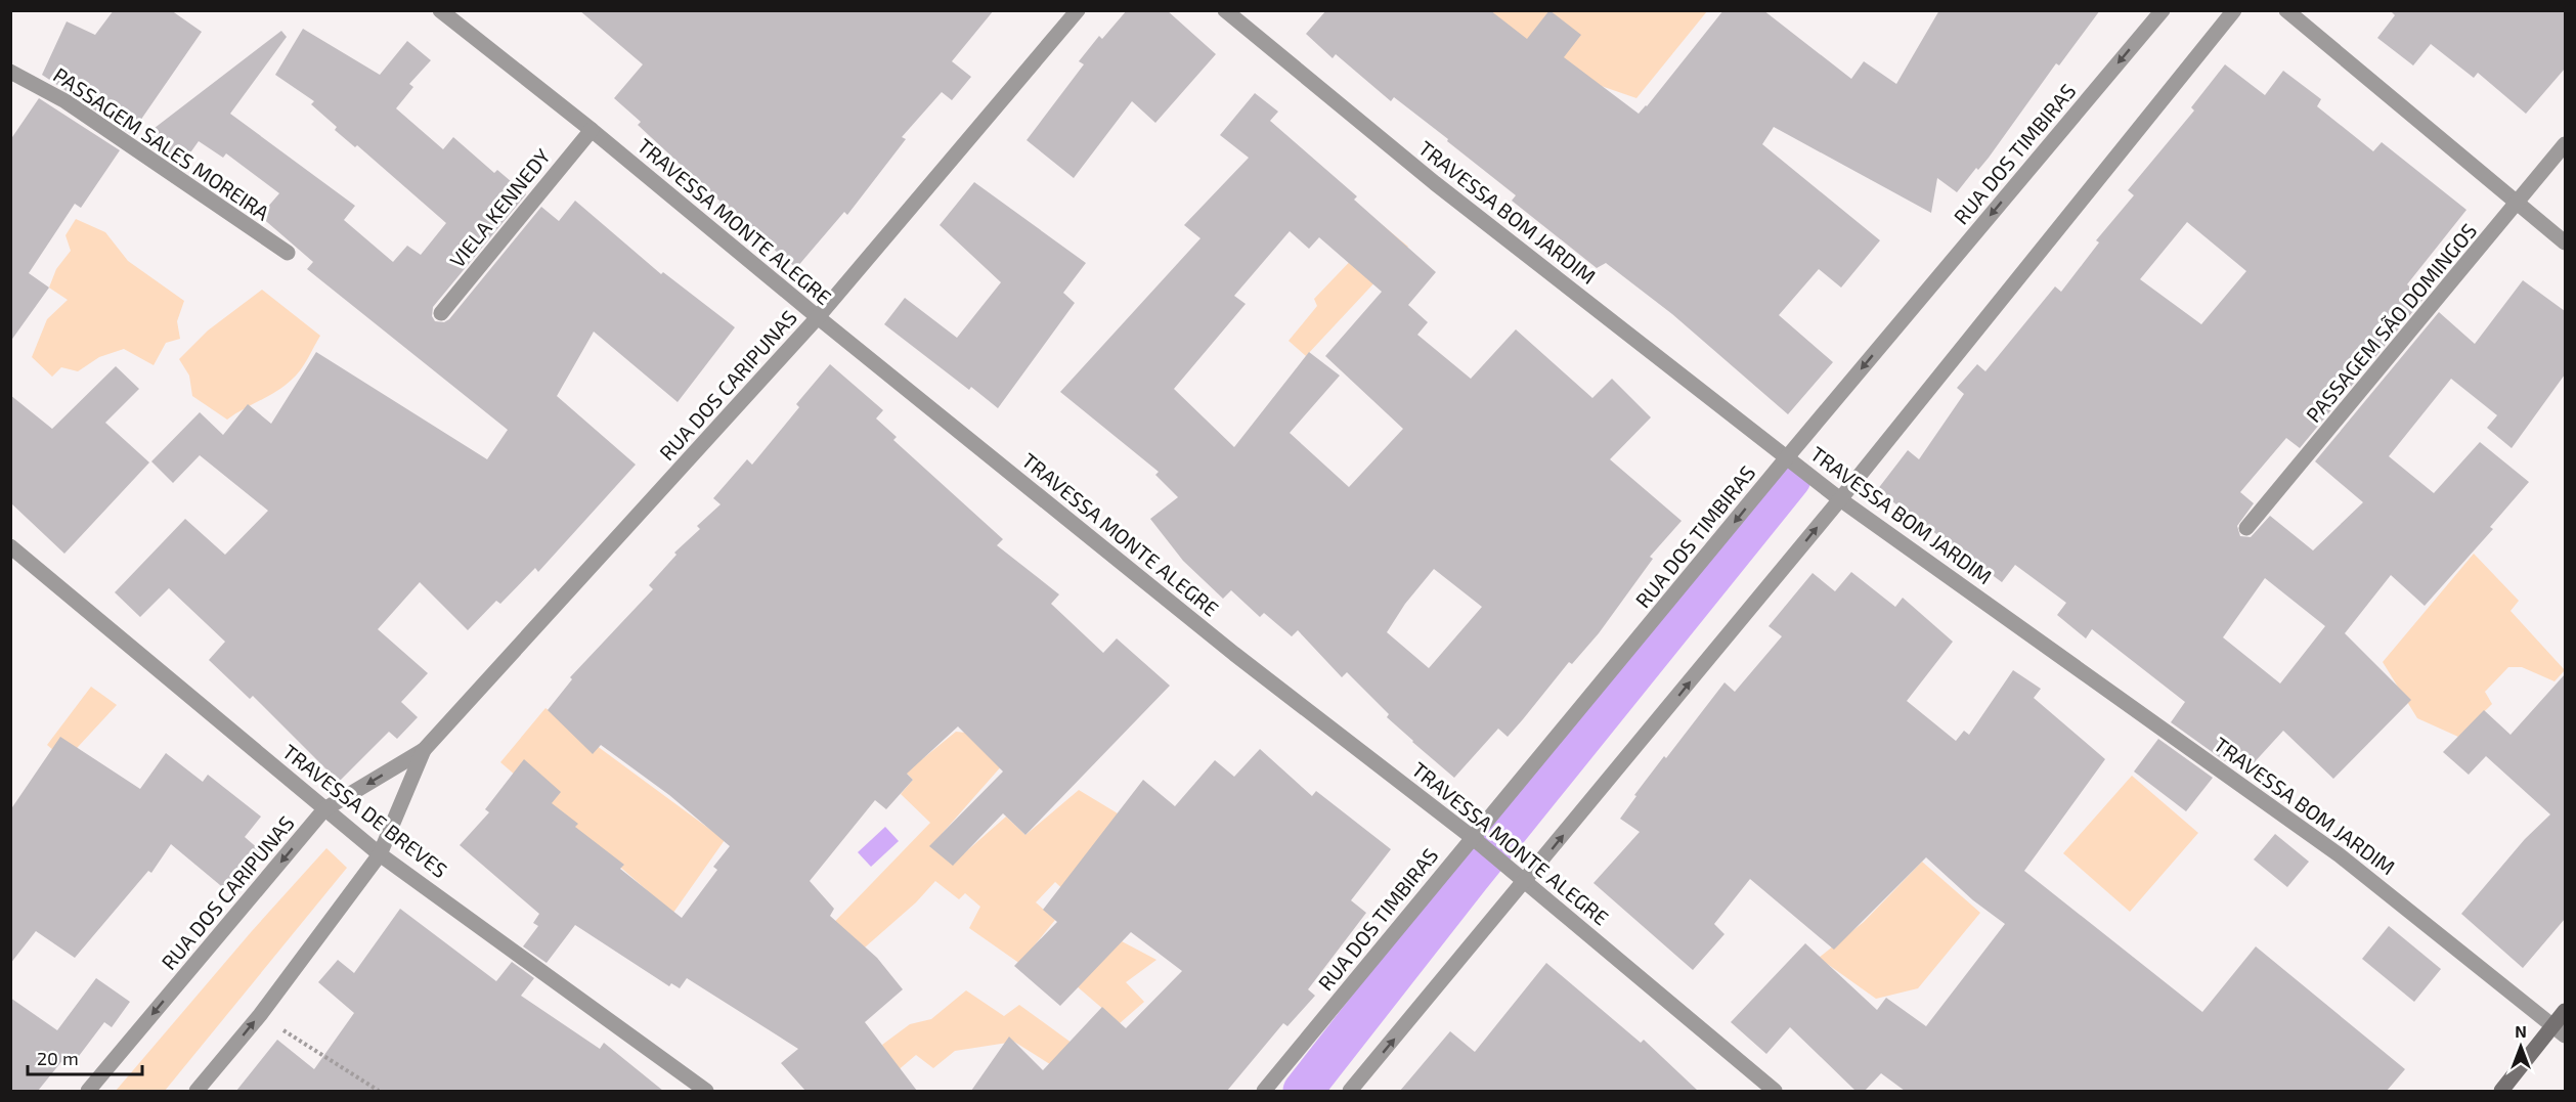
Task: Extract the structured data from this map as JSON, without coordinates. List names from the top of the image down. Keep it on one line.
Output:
{"streets":{"street":["PASSAGEM SALES MOREIRA","RUA DOS TIMBIRAS","VIELA KENNEDY","TRAVESSA BOM JARDIM","TRAVESSA MONTE ALEGRE","PASSAGEM SÃO DOMINGOS","RUA DOS CARIPUNAS","TRAVESSA DE BREVES"]},"crossings":[["RUA DOS TIMBIRAS","TRAVESSA BOM JARDIM"],["RUA DOS TIMBIRAS","TRAVESSA MONTE ALEGRE"],["VIELA KENNEDY","TRAVESSA MONTE ALEGRE"],["TRAVESSA MONTE ALEGRE","RUA DOS CARIPUNAS"],["RUA DOS CARIPUNAS","TRAVESSA DE BREVES"]],"scale_bar":"20 m","north":"top"}
